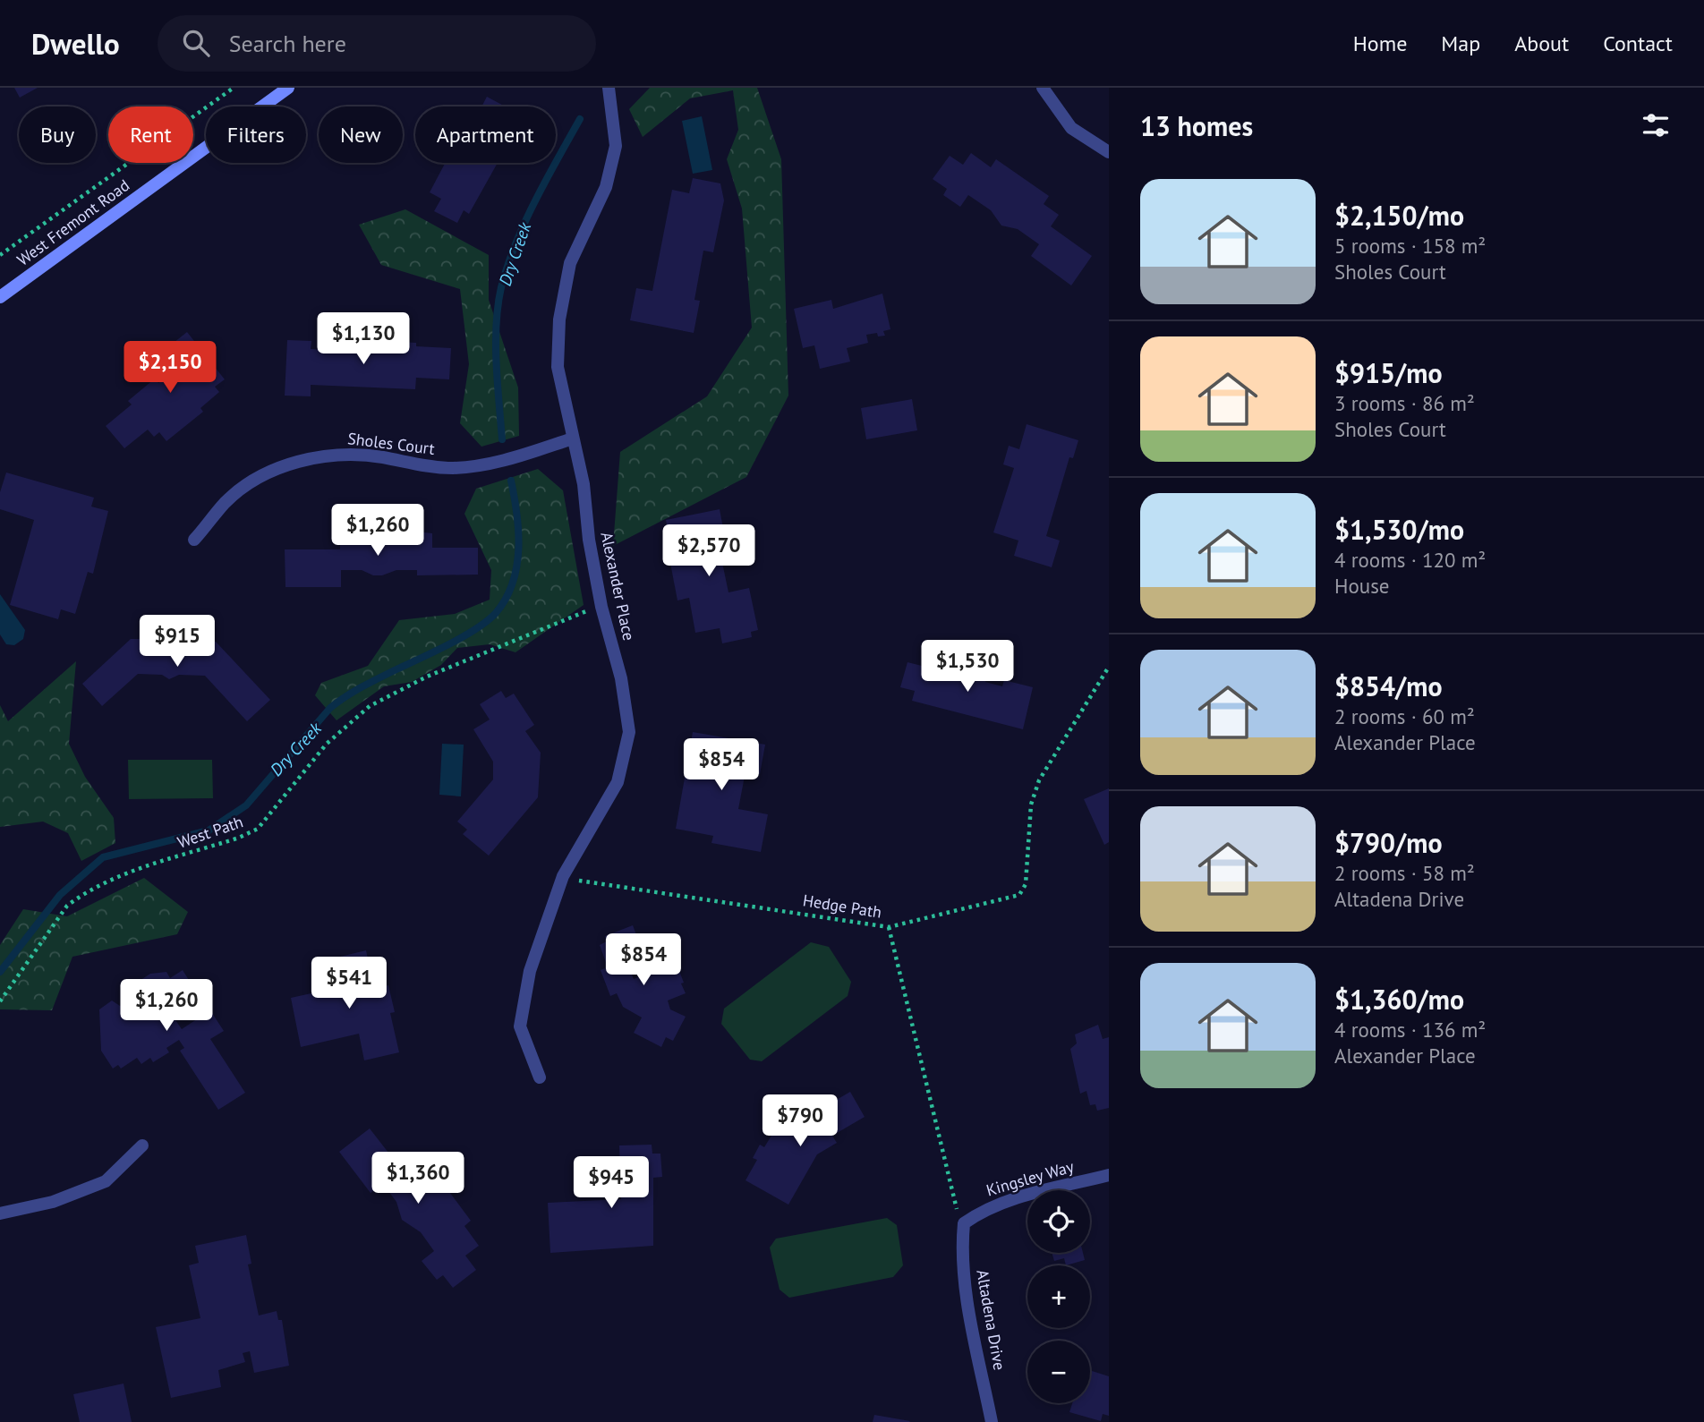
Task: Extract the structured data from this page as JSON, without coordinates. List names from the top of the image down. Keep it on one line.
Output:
{"streets":{"street":["West Fremont Road","Sholes Court","Alexander Place","Kingsley Way","Altadena Drive"],"path":["West Path","Hedge Path"]},"crossings":[["Sholes Court","Alexander Place"],["Alexander Place","West Path"],["Alexander Place","Hedge Path"],["Hedge Path","Kingsley Way"],["Hedge Path","Altadena Drive"],["Kingsley Way","Altadena Drive"]],"water":["Dry Creek"],"page":{"header":"Dwello","search":"Search here","nav":["Home","Map","About","Contact"],"heading":"13 homes","chip":["Buy","Rent","Filters","New","Apartment"],"list":[{"name":"$2,150/mo","note":"5 rooms · 158 m² · Sholes Court"},{"name":"$915/mo","note":"3 rooms · 86 m² · Sholes Court"},{"name":"$1,530/mo","note":"4 rooms · 120 m² · House"},{"name":"$854/mo","note":"2 rooms · 60 m² · Alexander Place"},{"name":"$790/mo","note":"2 rooms · 58 m² · Altadena Drive"},{"name":"$1,360/mo","note":"4 rooms · 136 m² · Alexander Place"}],"price":["$1,130","$2,150","$1,260","$2,570","$915","$1,530","$854","$854","$541","$1,260","$790","$1,360","$945"],"map_buttons":["+","−"]}}
